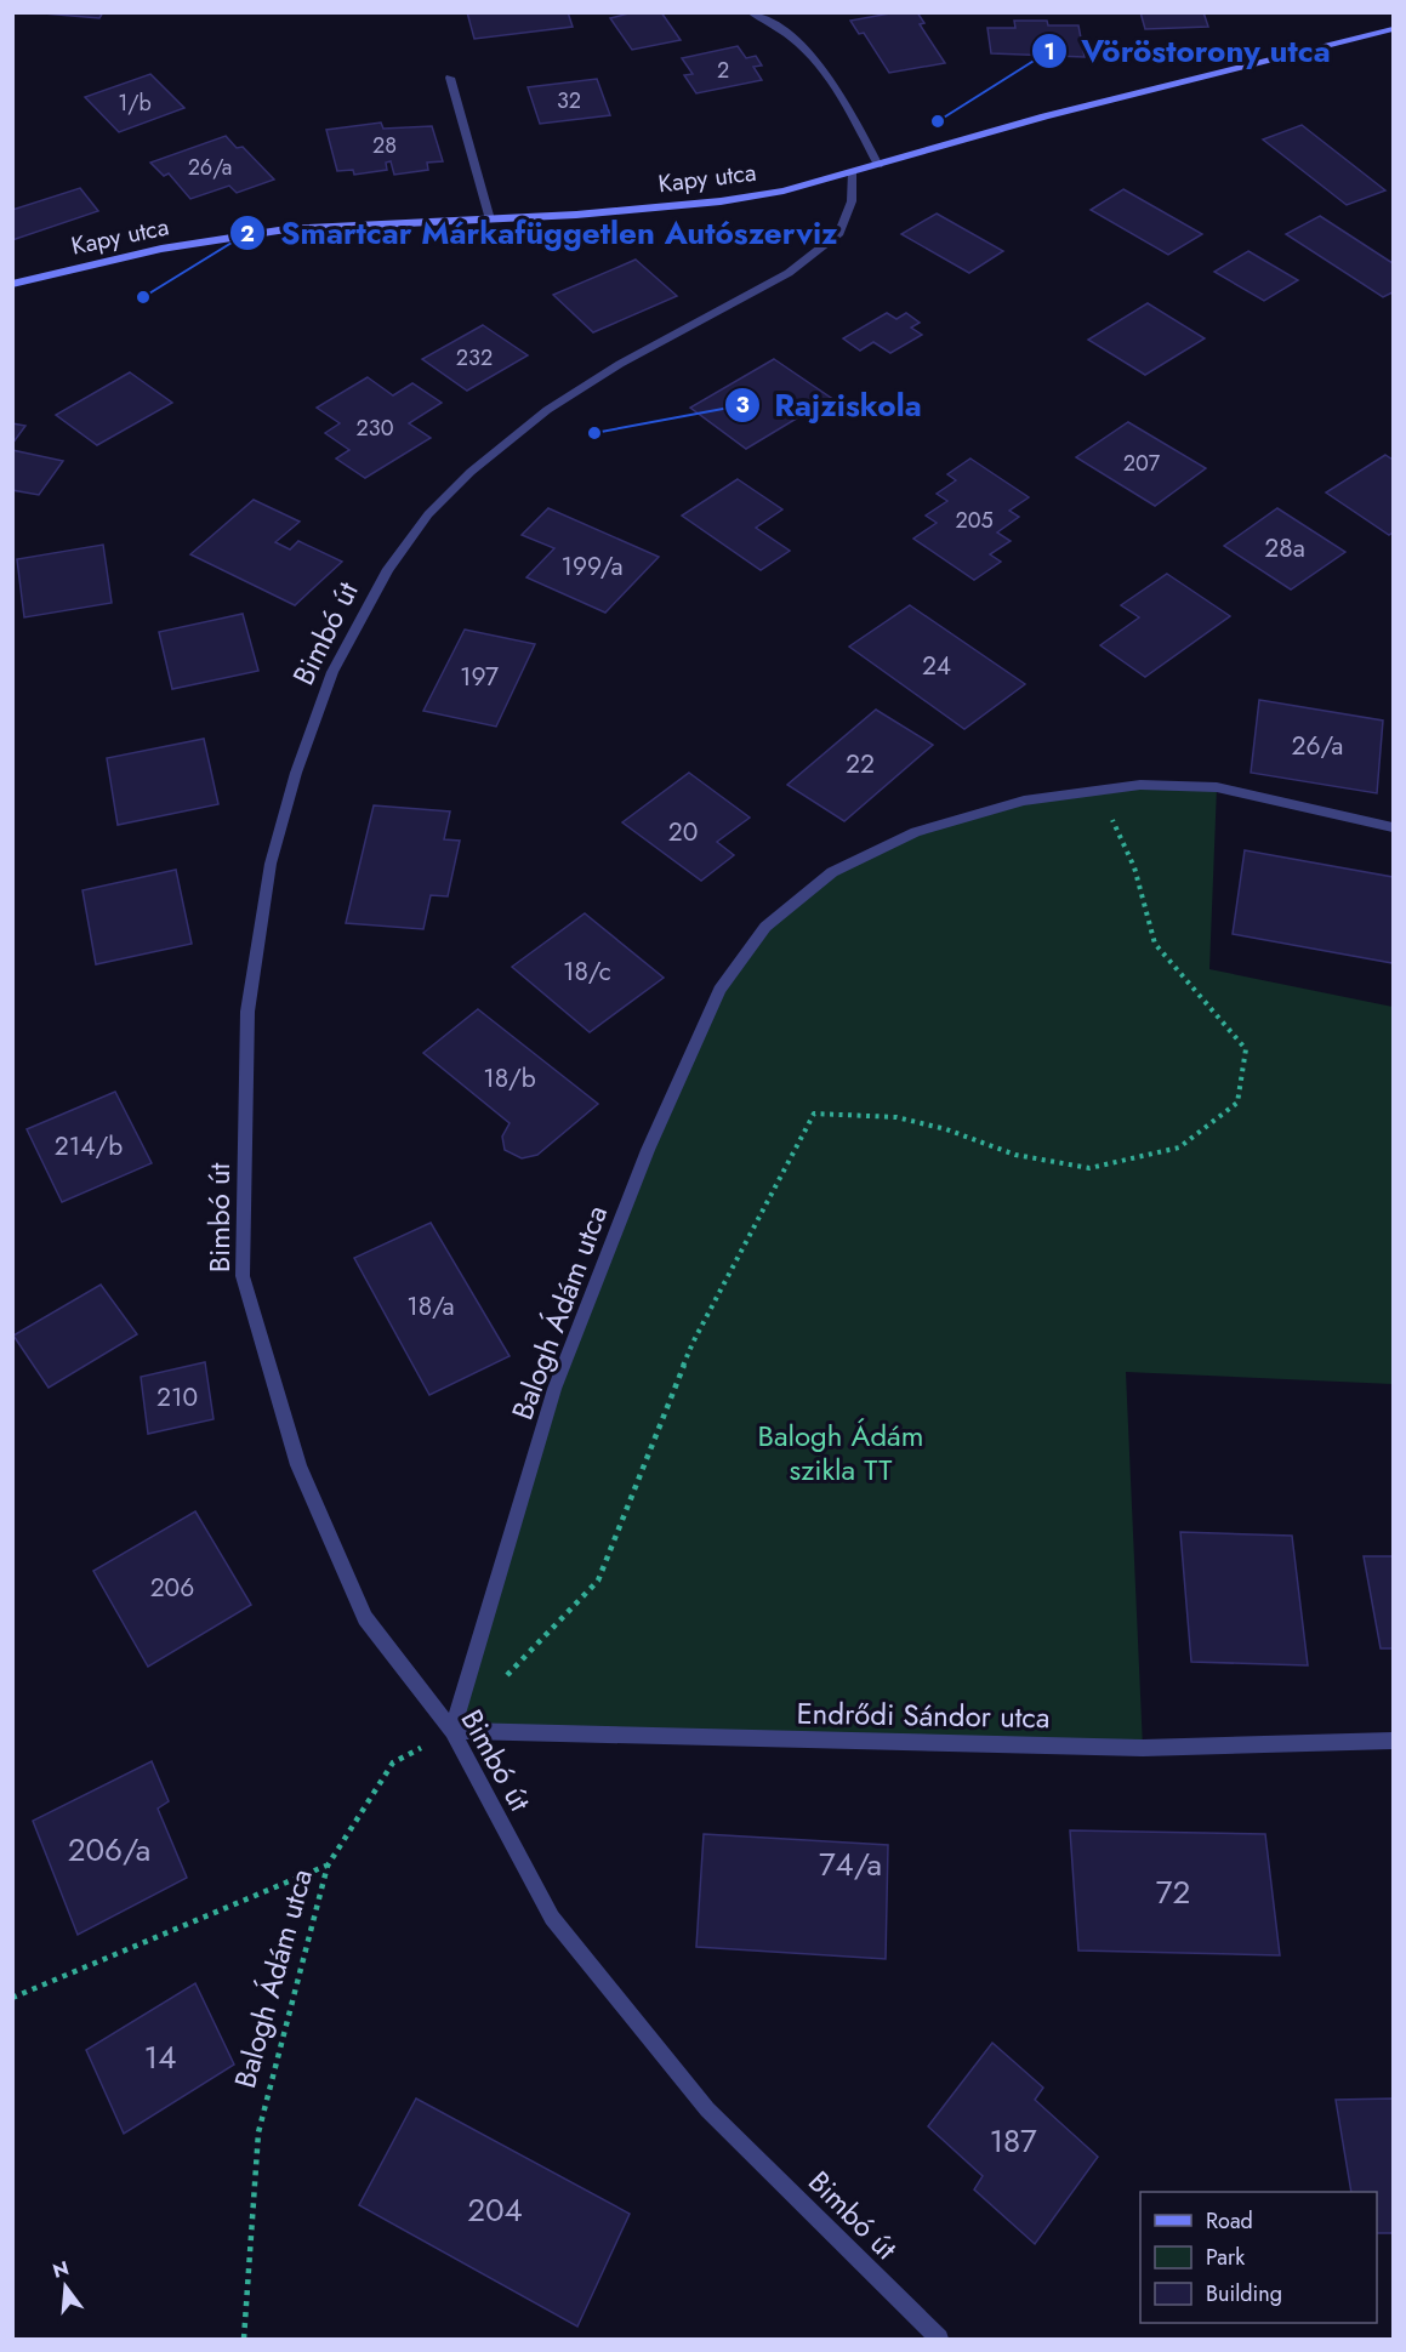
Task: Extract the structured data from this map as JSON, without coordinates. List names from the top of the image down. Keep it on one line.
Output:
{"streets":{"street":["Kapy utca","Bimbó út","Balogh Ádám utca","Endrődi Sándor utca"]},"crossings":[["Kapy utca","Bimbó út"],["Bimbó út","Balogh Ádám utca"],["Bimbó út","Endrődi Sándor utca"],["Balogh Ádám utca","Endrődi Sándor utca"]],"parks":["Balogh Ádám szikla TT"],"places":["Vöröstorony utca","Smartcar Márkafüggetlen Autószerviz","Rajziskola"],"house_numbers":["2","32","1/b","28","26/a","232","230","207","205","28a","199/a","24","197","26/a","22","20","18/c","18/b","214/b","18/a","210","206","206/a","74/a","72","14","187","204"],"legend":["Road","Park","Building"],"north":"top"}
